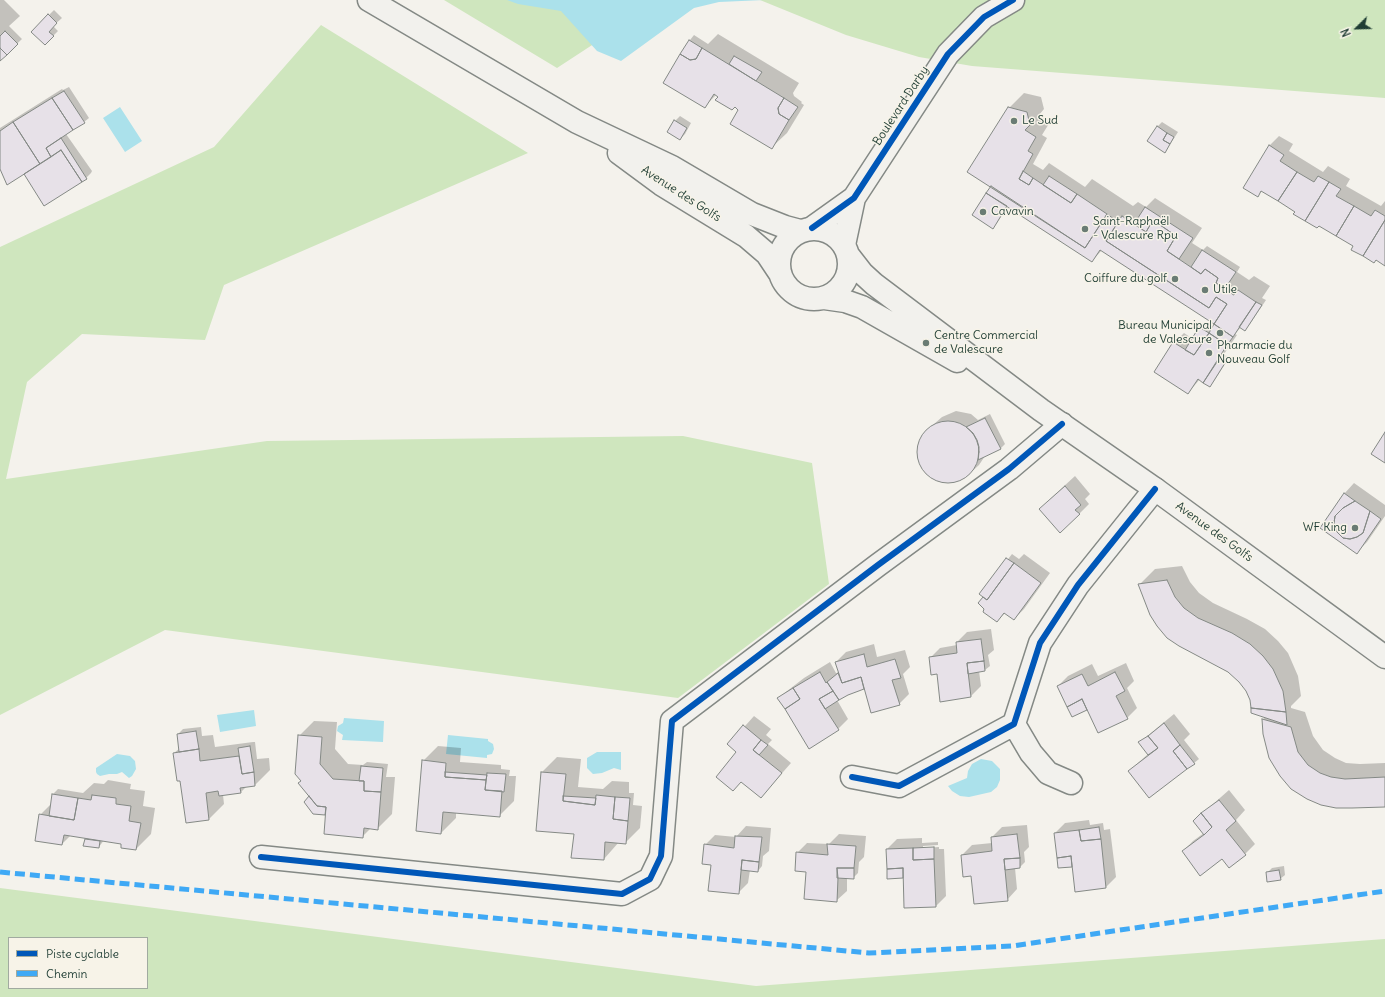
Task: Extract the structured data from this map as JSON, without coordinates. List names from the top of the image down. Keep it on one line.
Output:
{"streets":{"street":["Boulevard Darby","Avenue des Golfs"]},"crossings":[["Boulevard Darby","Avenue des Golfs"]],"places":["Le Sud","Cavavin","Saint-Raphaël - Valescure Rpu","Coiffure du golf","Utile","Bureau Municipal de Valescure","Centre Commercial de Valescure","Pharmacie du Nouveau Golf","WF King"],"legend":["Piste cyclable","Chemin"],"north":"bottom left"}
